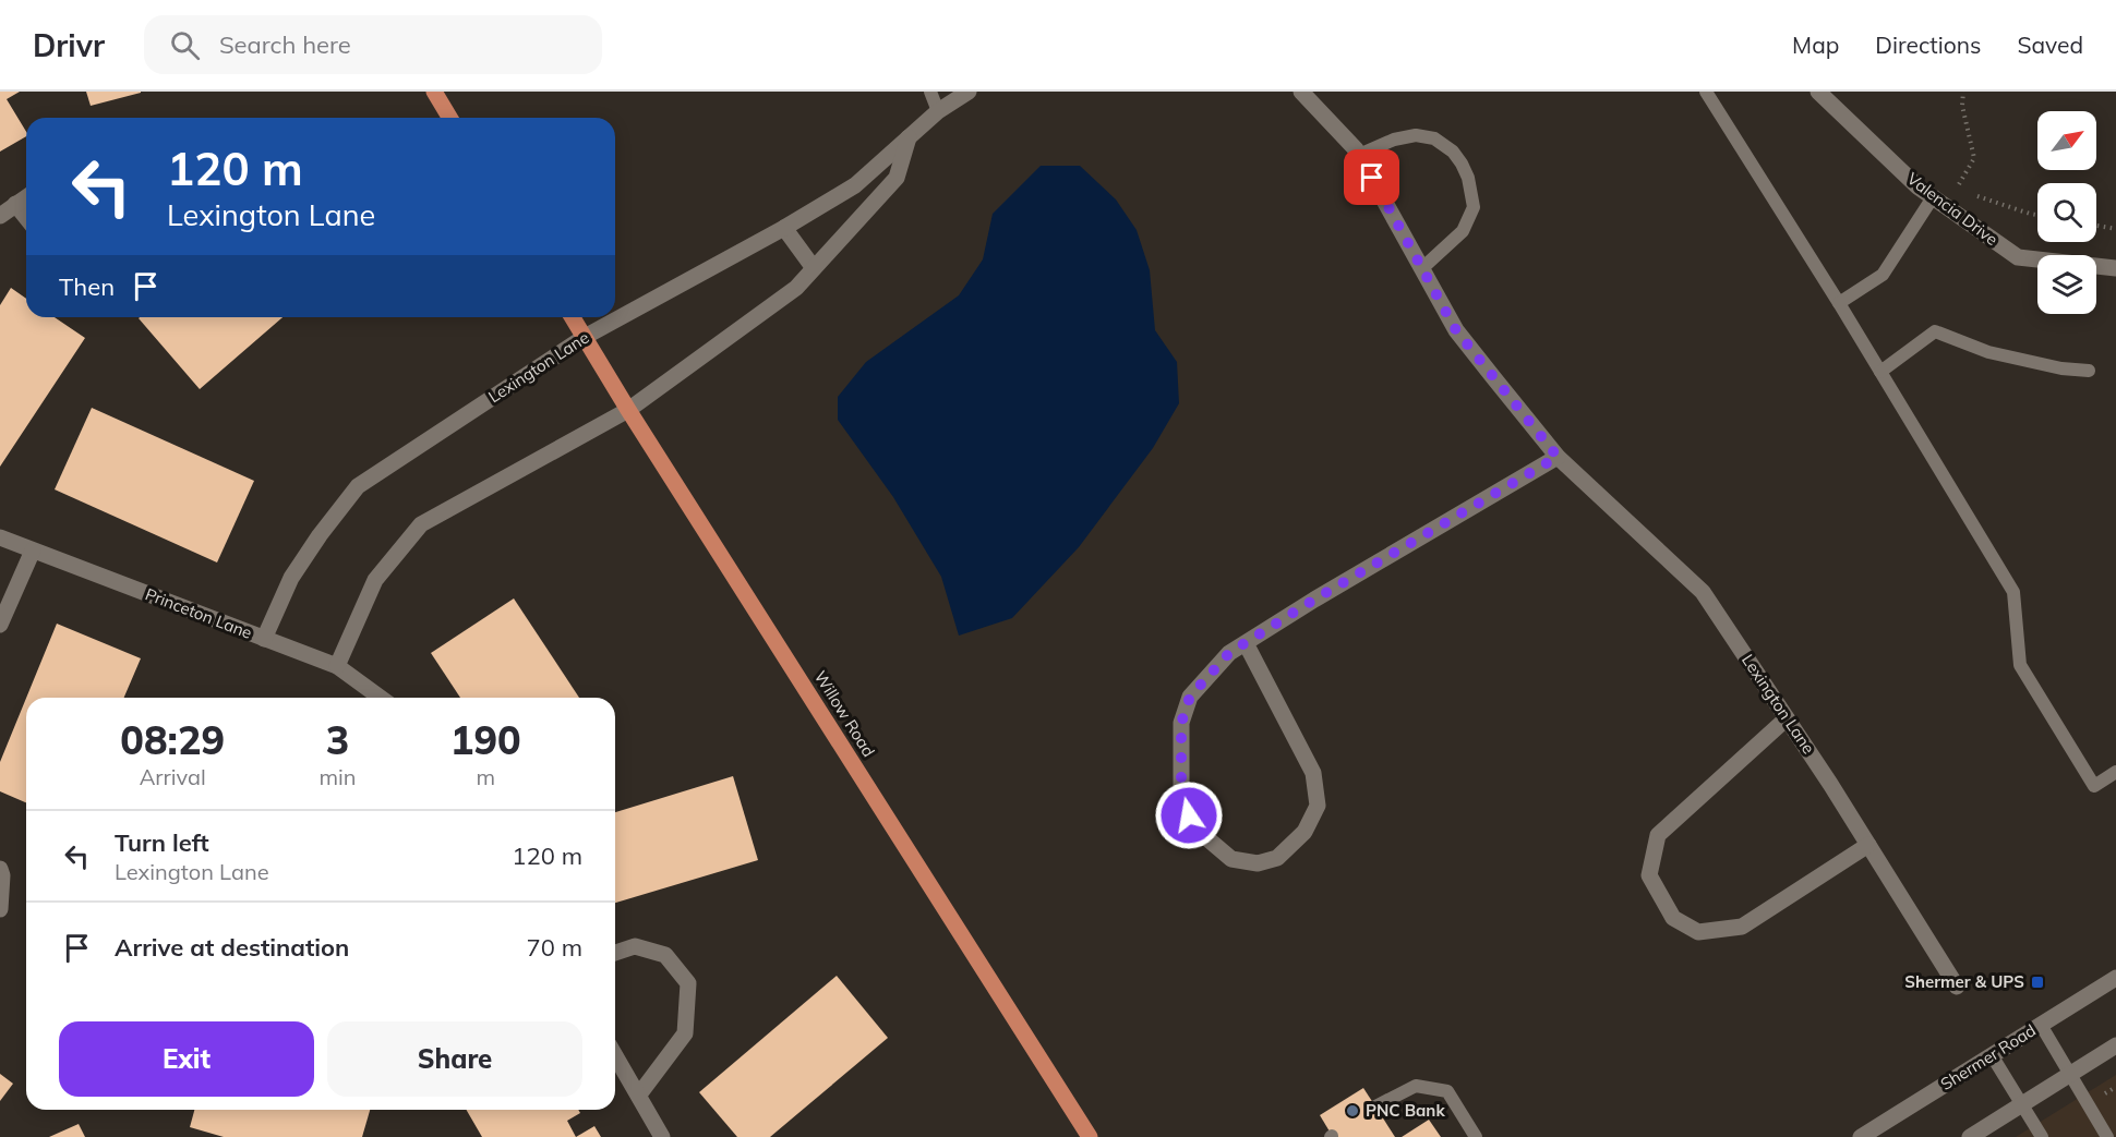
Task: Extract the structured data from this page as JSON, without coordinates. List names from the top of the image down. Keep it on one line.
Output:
{"streets":{"main road":["Willow Road"],"street":["Valencia Drive","Lexington Lane","Princeton Lane","Shermer Road"]},"crossings":[["Lexington Lane","Princeton Lane"],["Lexington Lane","Willow Road"]],"places":{"transit":["Shermer & UPS"],"other":["PNC Bank"]},"north":"top right","page":{"header":"Drivr","search":"Search here","nav":["Map","Directions","Saved"],"turn":["120 m","Lexington Lane"],"then":"Then","eta":["08:29","Arrival","3","min","190","m"],"list":[{"name":"Turn left","note":"Lexington Lane","value":"120 m"},{"name":"Arrive at destination","value":"70 m"}],"buttons":["Exit","Share"]}}
